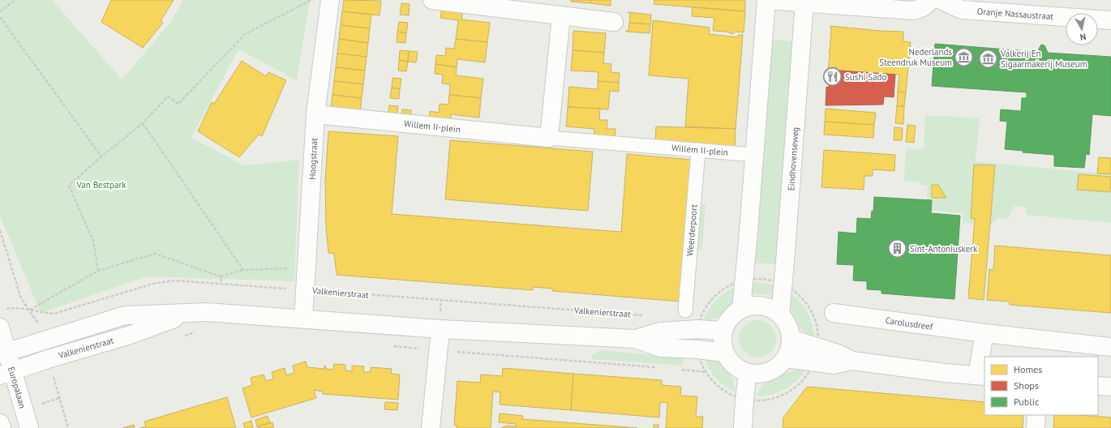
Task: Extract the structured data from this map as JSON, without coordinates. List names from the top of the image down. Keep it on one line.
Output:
{"streets":{"street":["Oranje Nassaustraat","Willem II-plein","Hoogstraat","Eindhovenseweg","Weerderpoort","Valkenierstraat","Carolusdreef","Europalaan"]},"crossings":[["Willem II-plein","Hoogstraat"],["Willem II-plein","Weerderpoort"],["Hoogstraat","Valkenierstraat"],["Eindhovenseweg","Valkenierstraat"],["Valkenierstraat","Europalaan"]],"parks":["Van Bestpark"],"places":{"museum":["Nederlands Steendruk Museum","Valkerij En Sigaarmakerij Museum"],"restaurant":["Sushi Sado"],"building":["Sint-Antoniuskerk"]},"legend":["Homes","Shops","Public"],"north":"bottom"}
